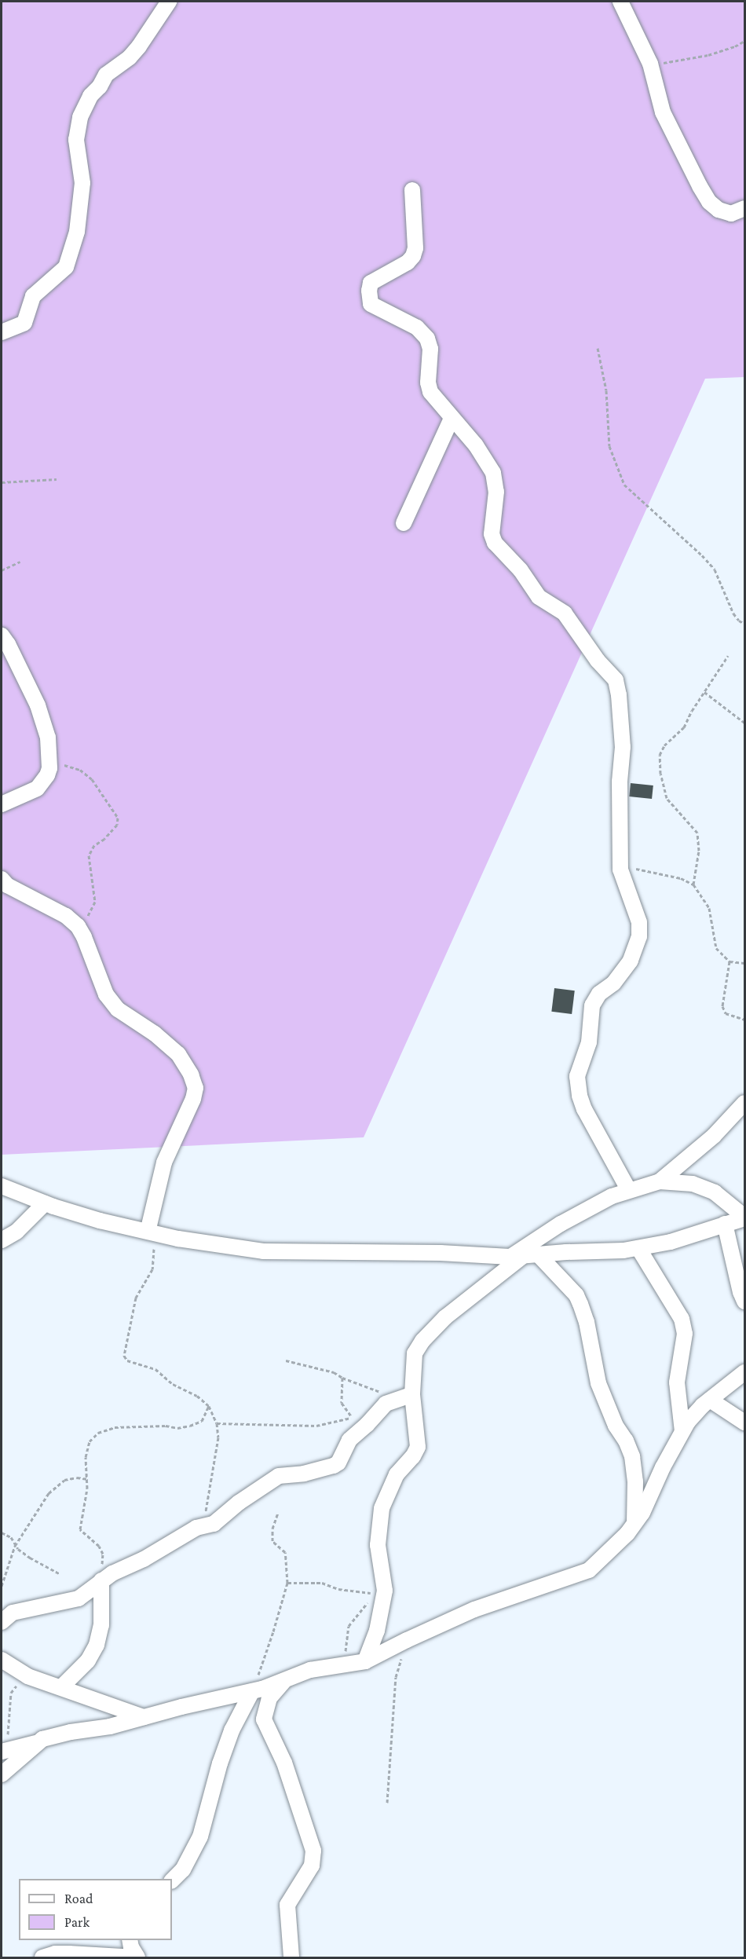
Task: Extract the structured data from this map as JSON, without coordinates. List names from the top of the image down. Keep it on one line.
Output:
{"legend":["Road","Park"]}
